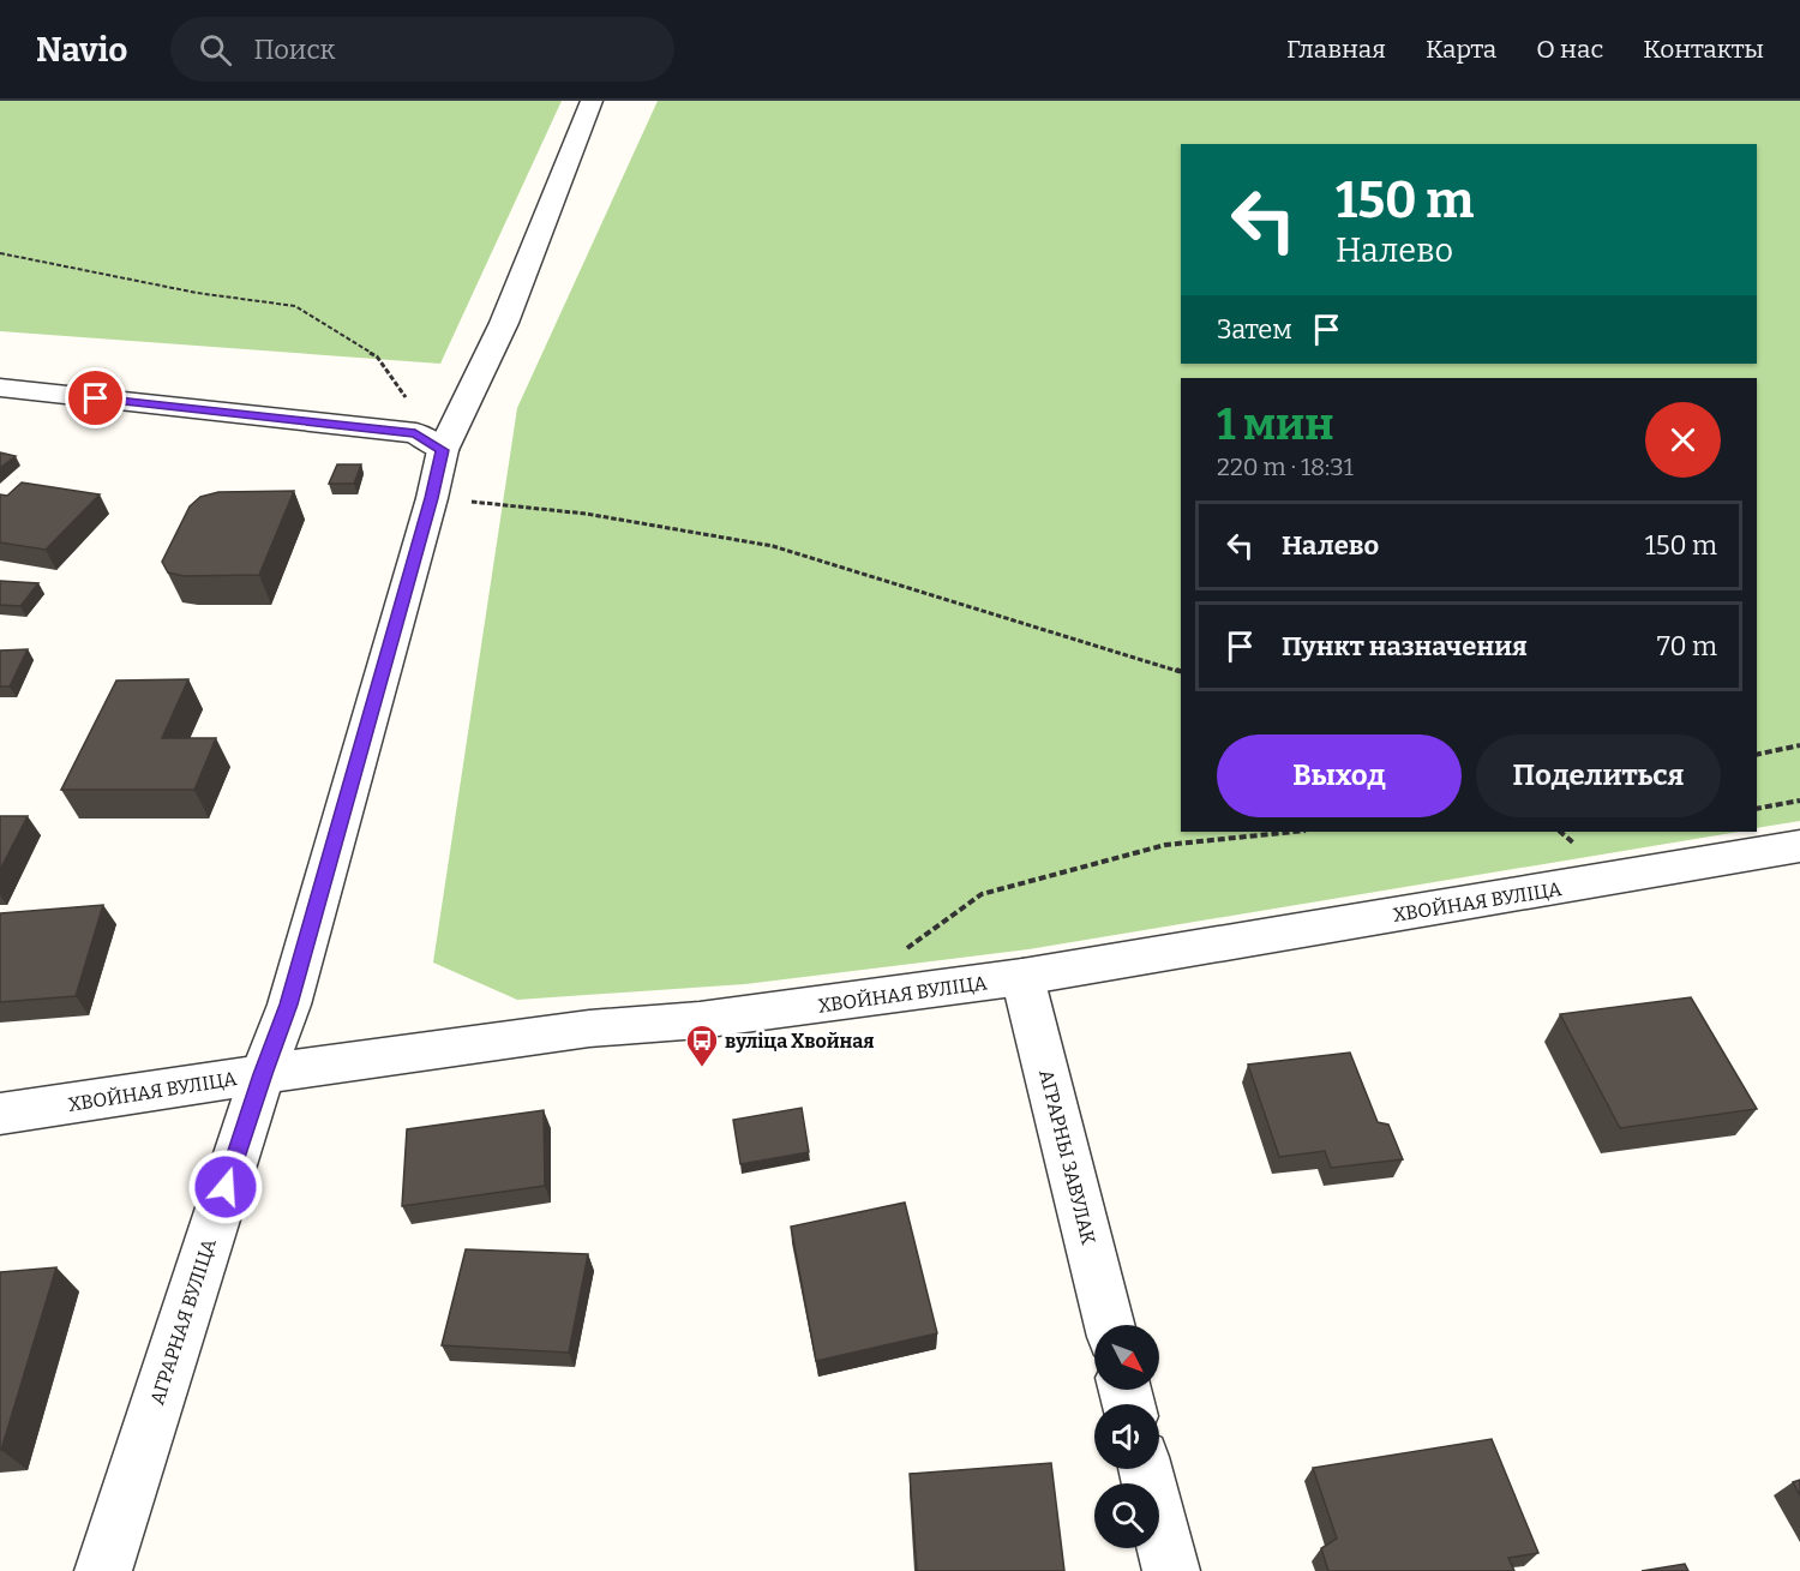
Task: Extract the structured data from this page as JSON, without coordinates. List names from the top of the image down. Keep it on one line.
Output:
{"streets":{"street":["ХВОЙНАЯ ВУЛІЦА","АГРАРНЫ ЗАВУЛАК","АГРАРНАЯ ВУЛІЦА"]},"crossings":[["ХВОЙНАЯ ВУЛІЦА","АГРАРНЫ ЗАВУЛАК"],["ХВОЙНАЯ ВУЛІЦА","АГРАРНАЯ ВУЛІЦА"]],"places":{"bus stop":["вуліца Хвойная"]},"north":"bottom right","page":{"header":"Navio","search":"Поиск","nav":["Главная","Карта","О нас","Контакты"],"turn":["150 m","Налево"],"then":"Затем","heading":["1 мин","220 m · 18:31"],"list":[{"name":"Налево","value":"150 m"},{"name":"Пункт назначения","value":"70 m"}],"buttons":["Выход","Поделиться"]}}
